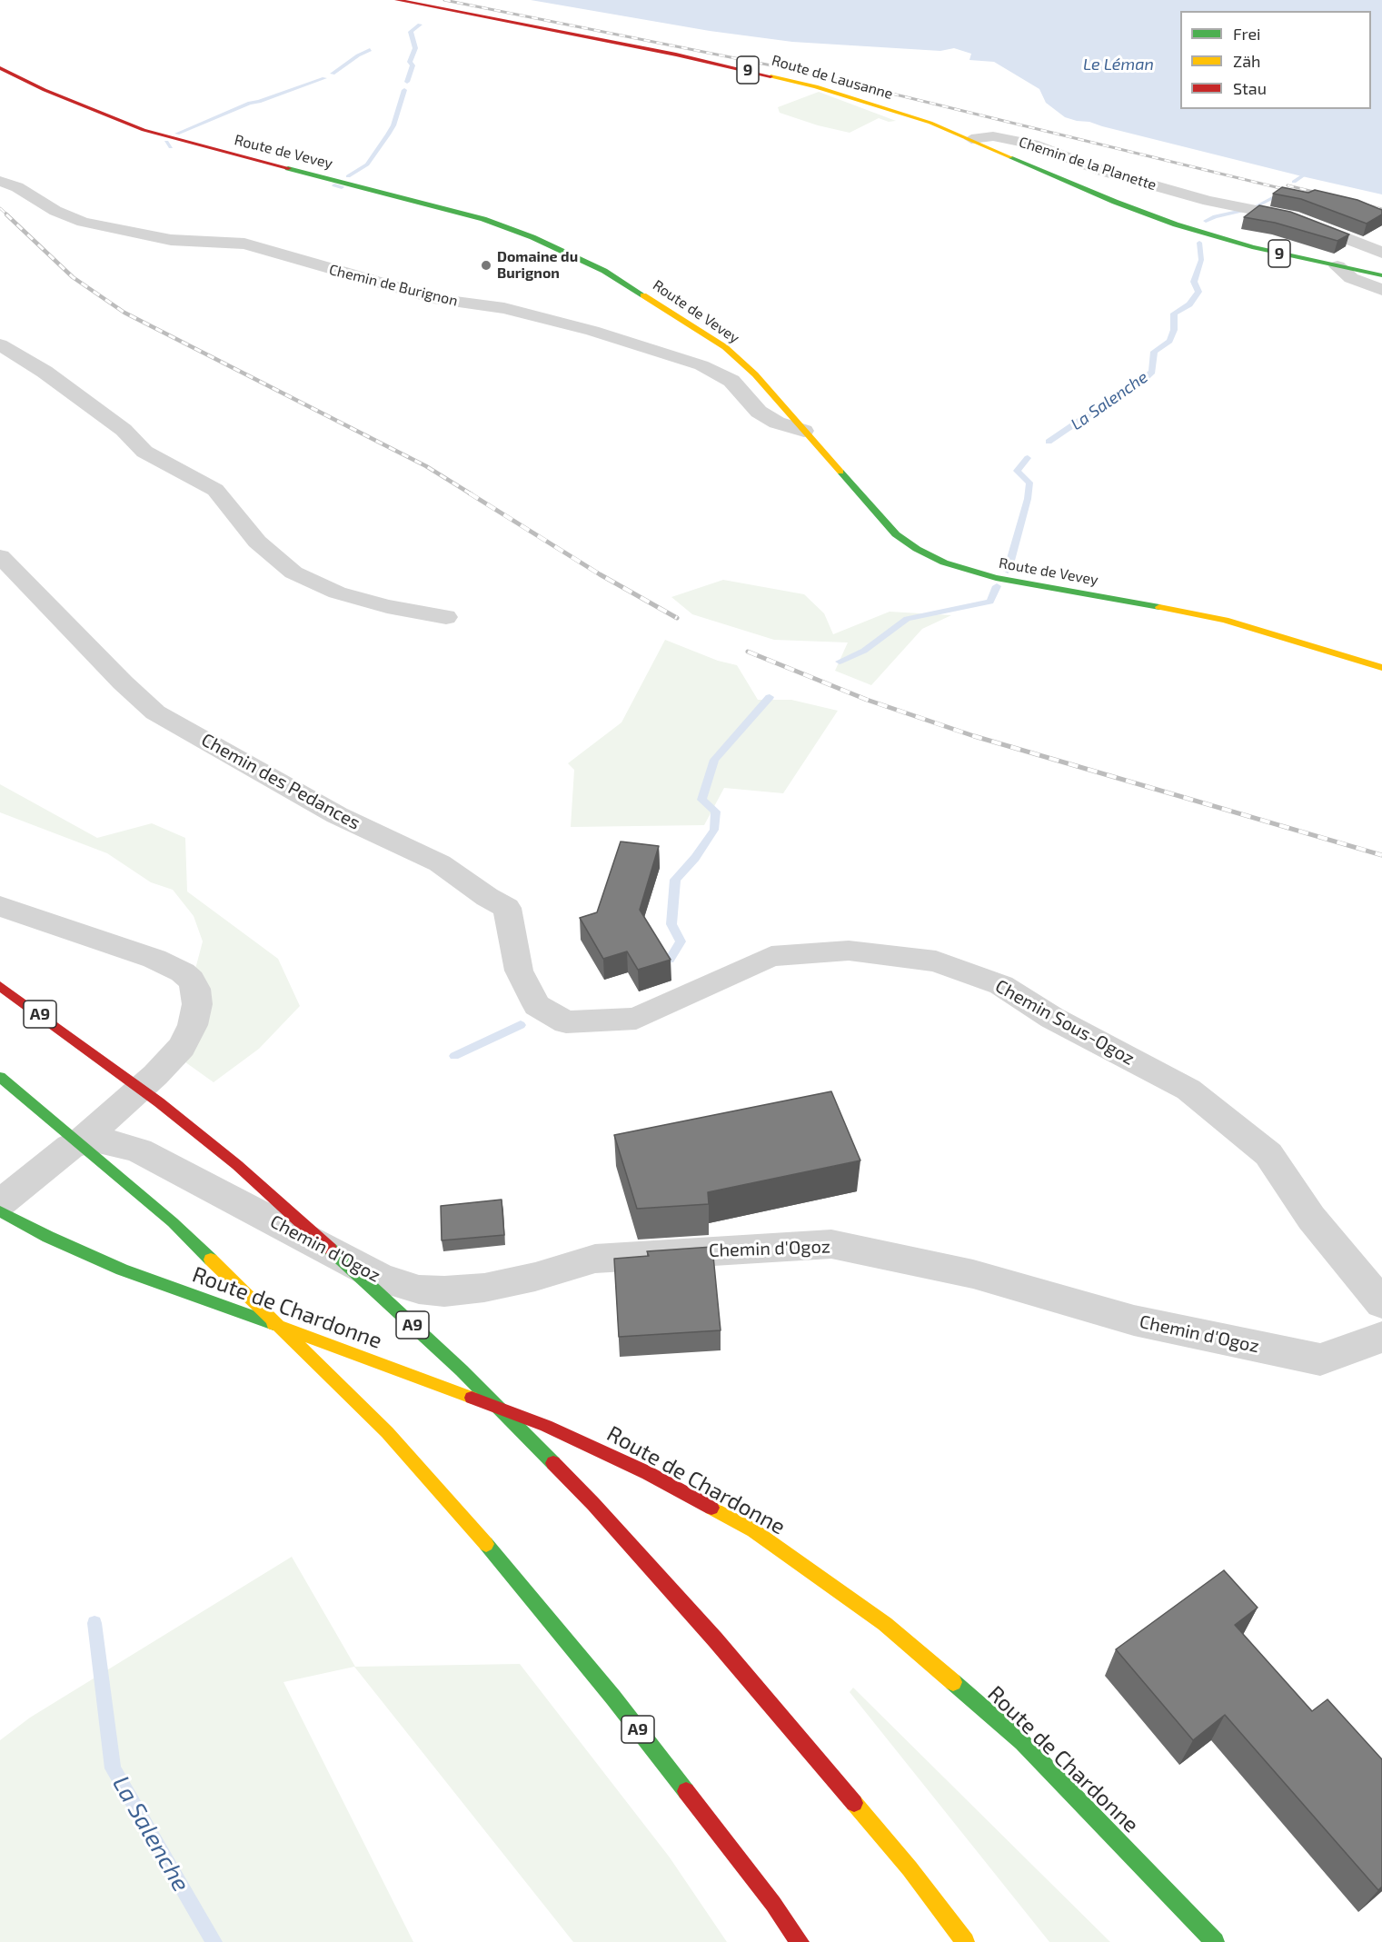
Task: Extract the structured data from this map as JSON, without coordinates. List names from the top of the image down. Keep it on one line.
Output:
{"streets":{"main road":["9","Route de Lausanne","Route de Vevey","A9","Route de Chardonne"],"street":["Chemin de la Planette","Chemin de Burignon","Chemin des Pedances","Chemin Sous-Ogoz","Chemin d'Ogoz"]},"crossings":[["9","Route de Lausanne"],["Route de Lausanne","Chemin de la Planette"],["Route de Vevey","Chemin de Burignon"],["Chemin des Pedances","Chemin Sous-Ogoz"]],"water":["Le Léman","La Salenche"],"places":["Domaine du Burignon"],"legend":["Frei","Zäh","Stau"]}
